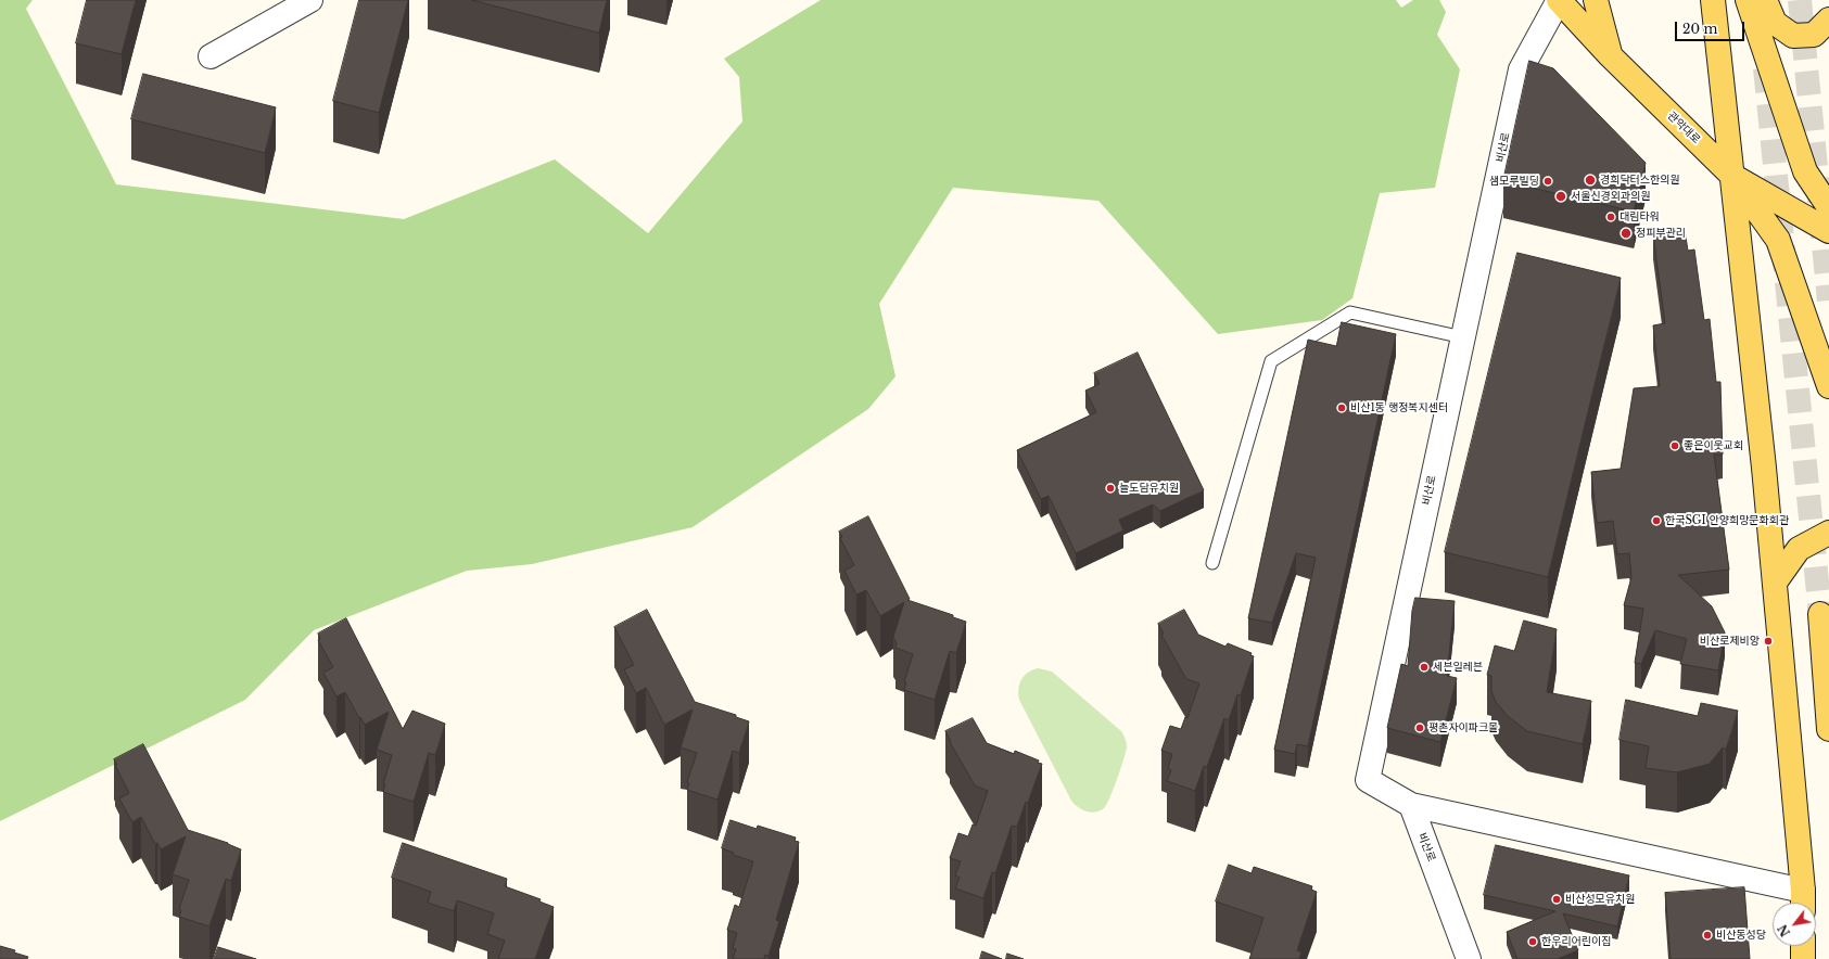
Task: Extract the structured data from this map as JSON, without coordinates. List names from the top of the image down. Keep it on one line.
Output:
{"streets":{"main road":["관악대로"],"street":["비산로"]},"crossings":[["관악대로","비산로"]],"places":["경희닥터스한의원","샘모루빌딩","서울신경외과의원","대림타워","정피부관리","비산1동 행정복지센터","좋은이웃교회","늘도담유치원","한국SGI 안양희망문화회관","비산로제비앙","세븐일레븐","평촌자이파크몰","비산성모유치원","비산동성당","한우리어린이집"],"scale_bar":"20 m","north":"bottom left"}
